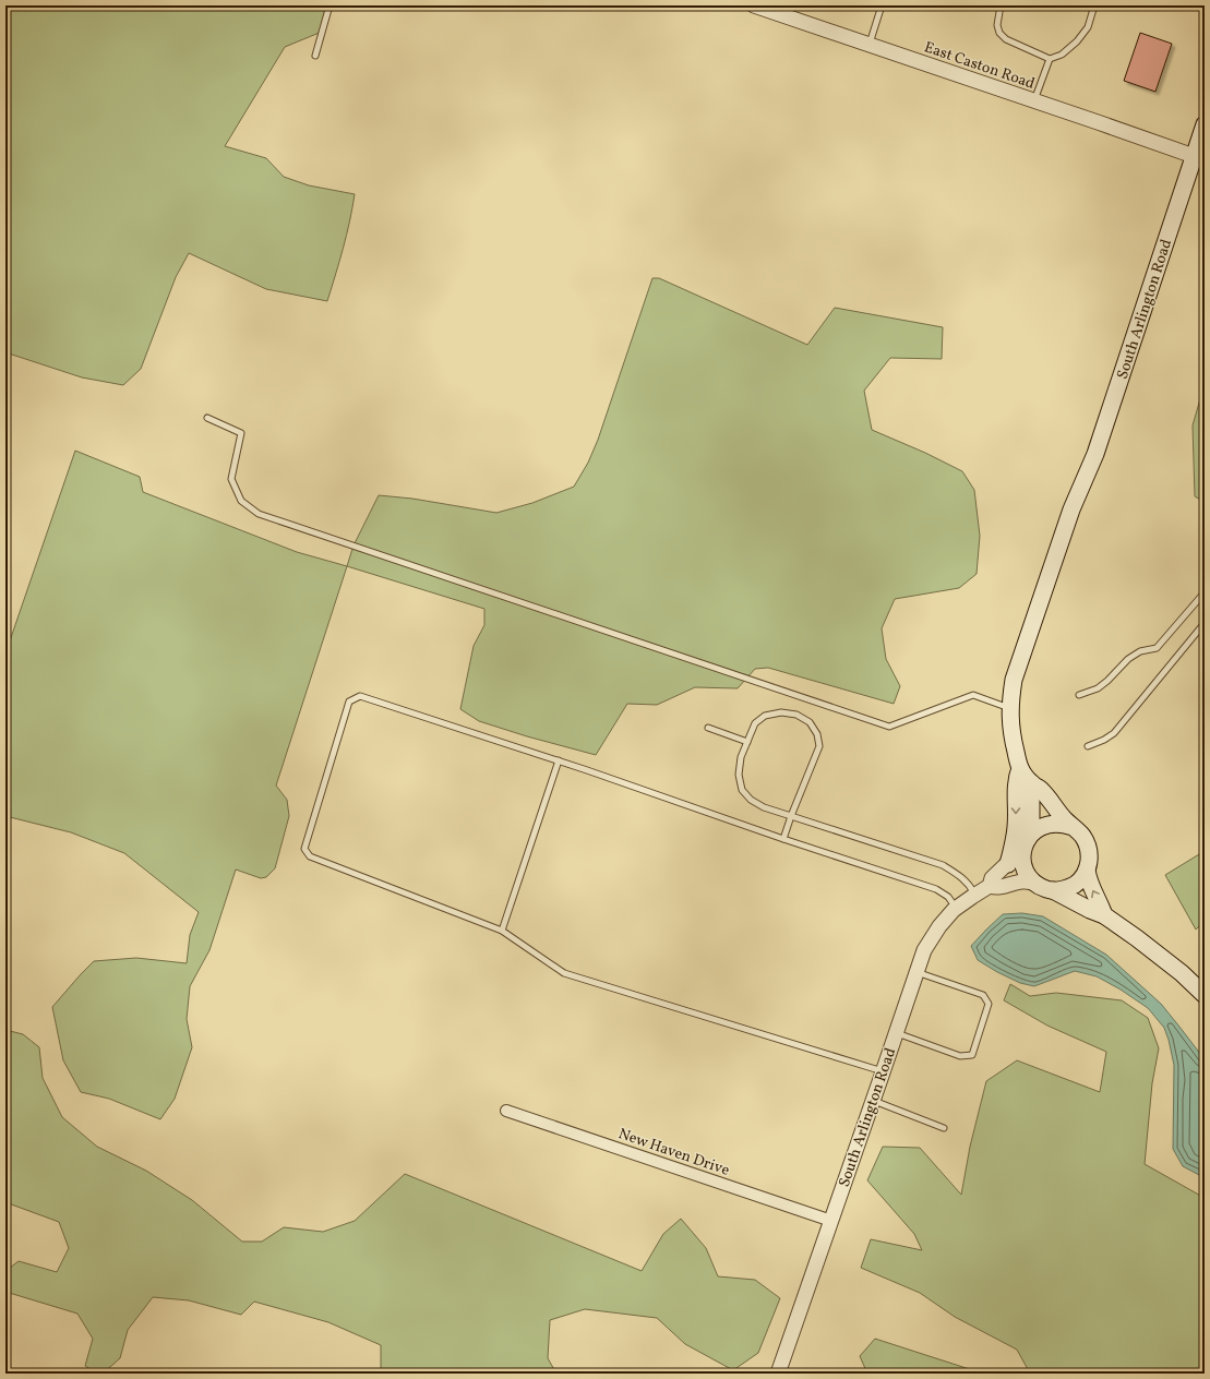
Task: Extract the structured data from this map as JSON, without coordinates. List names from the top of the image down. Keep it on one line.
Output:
{"streets":{"main road":["South Arlington Road"],"street":["East Caston Road","New Haven Drive"]},"crossings":[["East Caston Road","South Arlington Road"],["South Arlington Road","New Haven Drive"]]}
